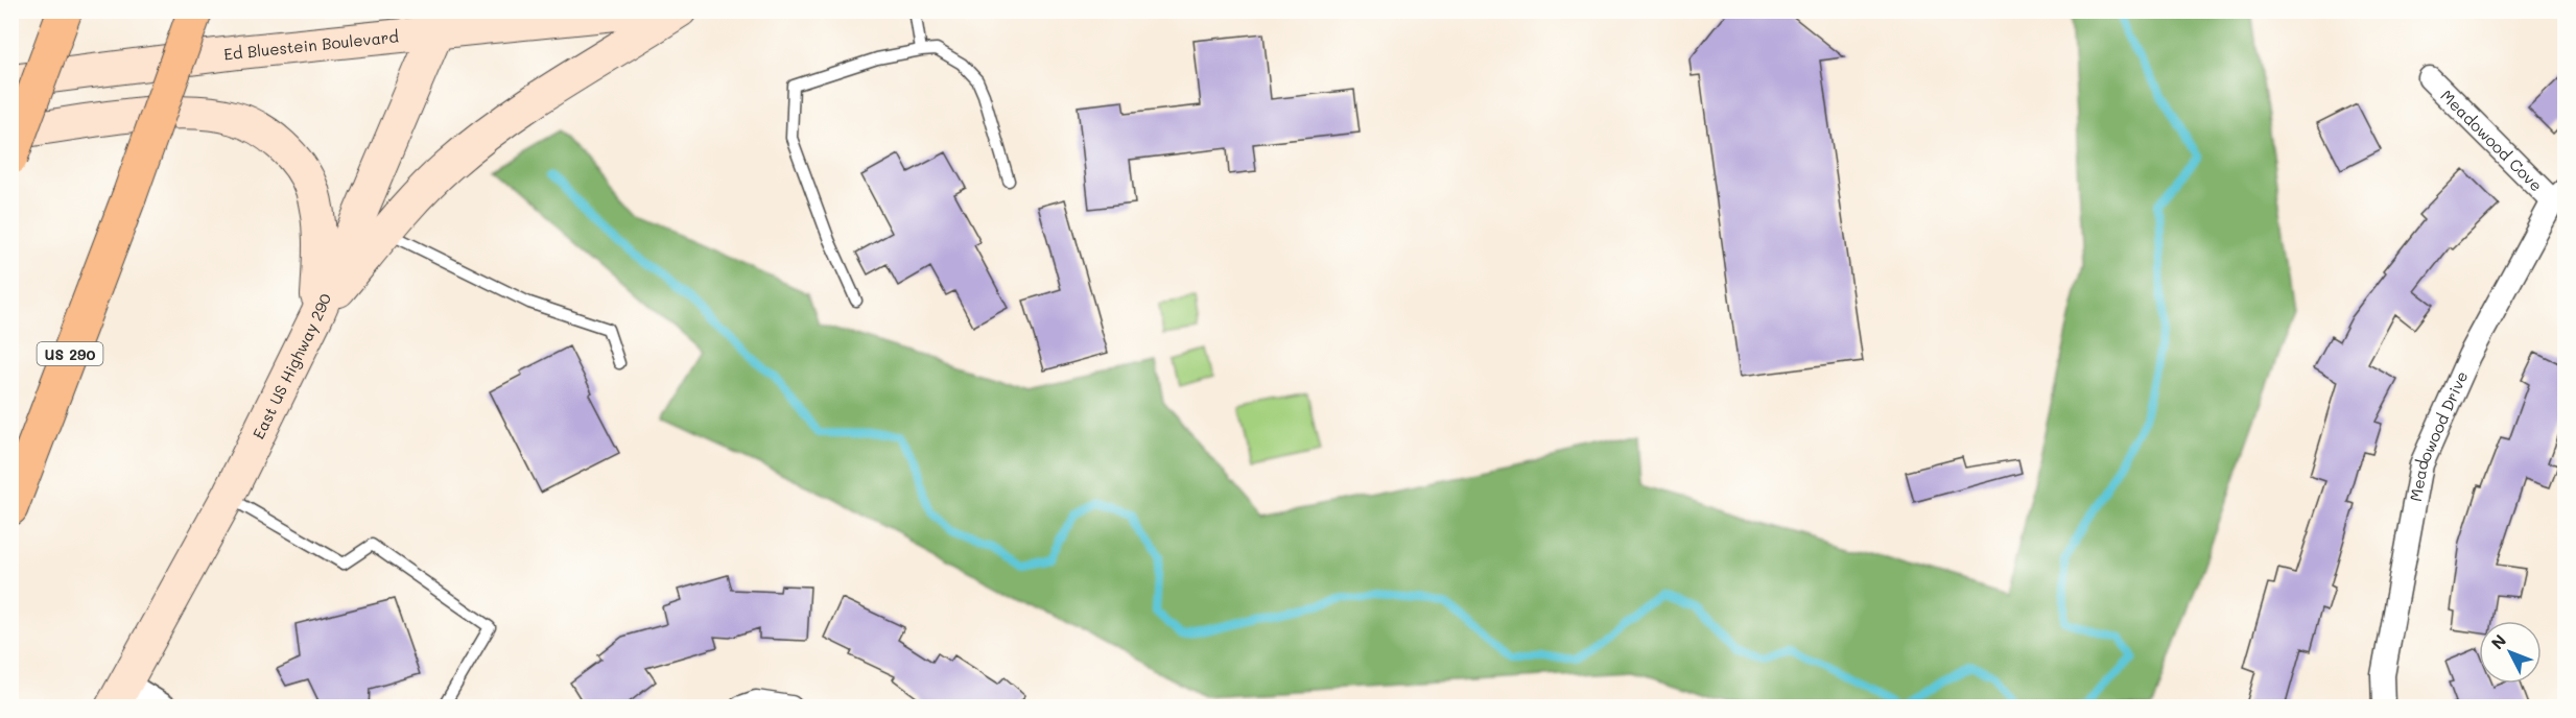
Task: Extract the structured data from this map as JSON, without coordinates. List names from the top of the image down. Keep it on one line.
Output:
{"streets":{"highway":["US 290"],"main road":["Ed Bluestein Boulevard","East US Highway 290"],"street":["Meadowood Cove","Meadowood Drive"]},"crossings":[["Ed Bluestein Boulevard","East US Highway 290"],["Meadowood Cove","Meadowood Drive"]],"north":"top left"}
